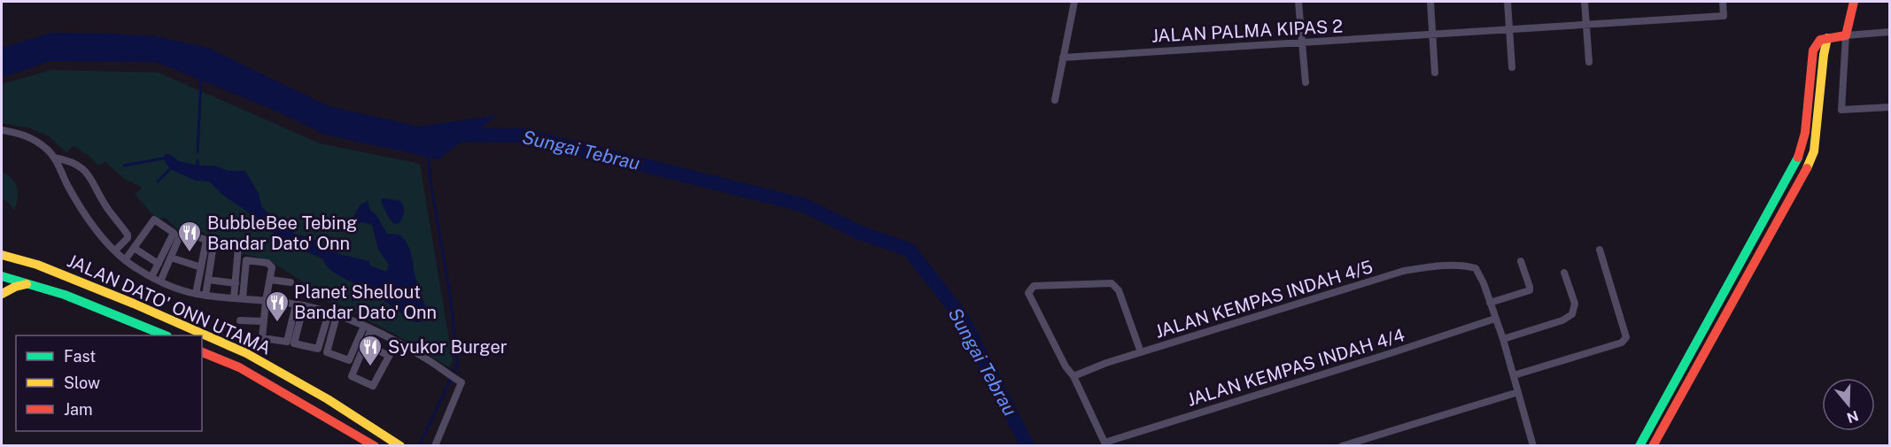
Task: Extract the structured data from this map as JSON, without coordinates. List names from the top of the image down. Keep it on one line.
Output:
{"streets":{"street":["JALAN PALMA KIPAS 2","JALAN KEMPAS INDAH 4/5","JALAN DATO' ONN UTAMA","JALAN KEMPAS INDAH 4/4"]},"water":["Sungai Tebrau"],"places":{"restaurant":["BubbleBee Tebing Bandar Dato' Onn","Planet Shellout Bandar Dato' Onn","Syukor Burger"]},"legend":["Fast","Slow","Jam"],"north":"bottom"}
